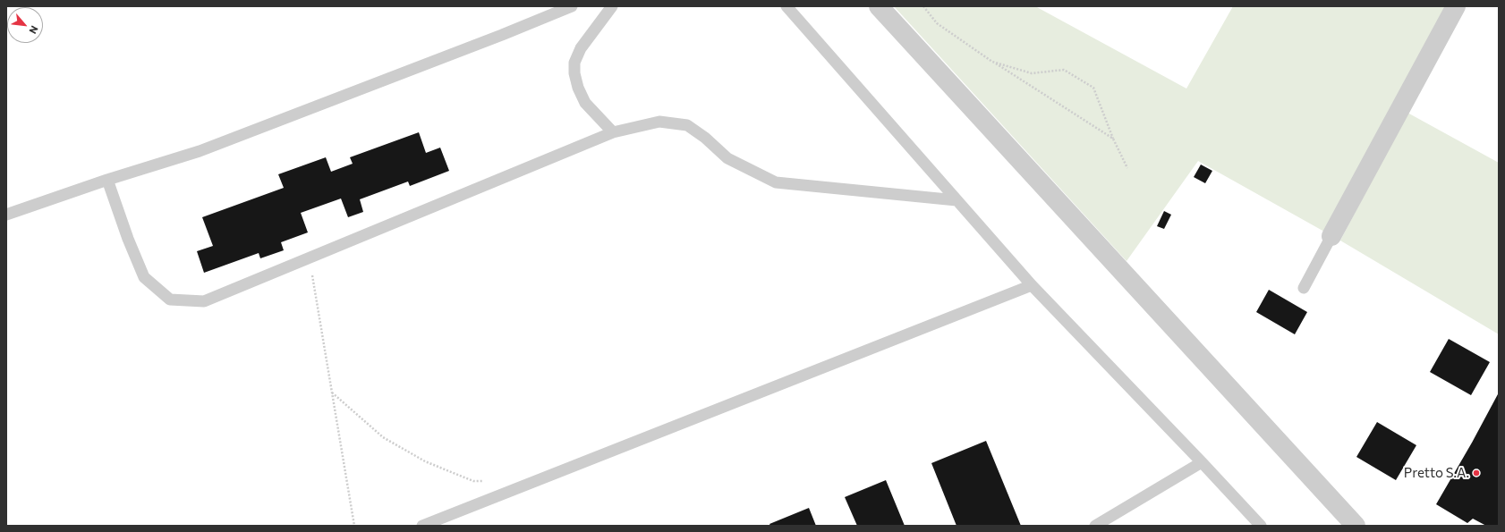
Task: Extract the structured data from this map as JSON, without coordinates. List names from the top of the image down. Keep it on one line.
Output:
{"places":["Pretto S.A."],"north":"bottom right"}
